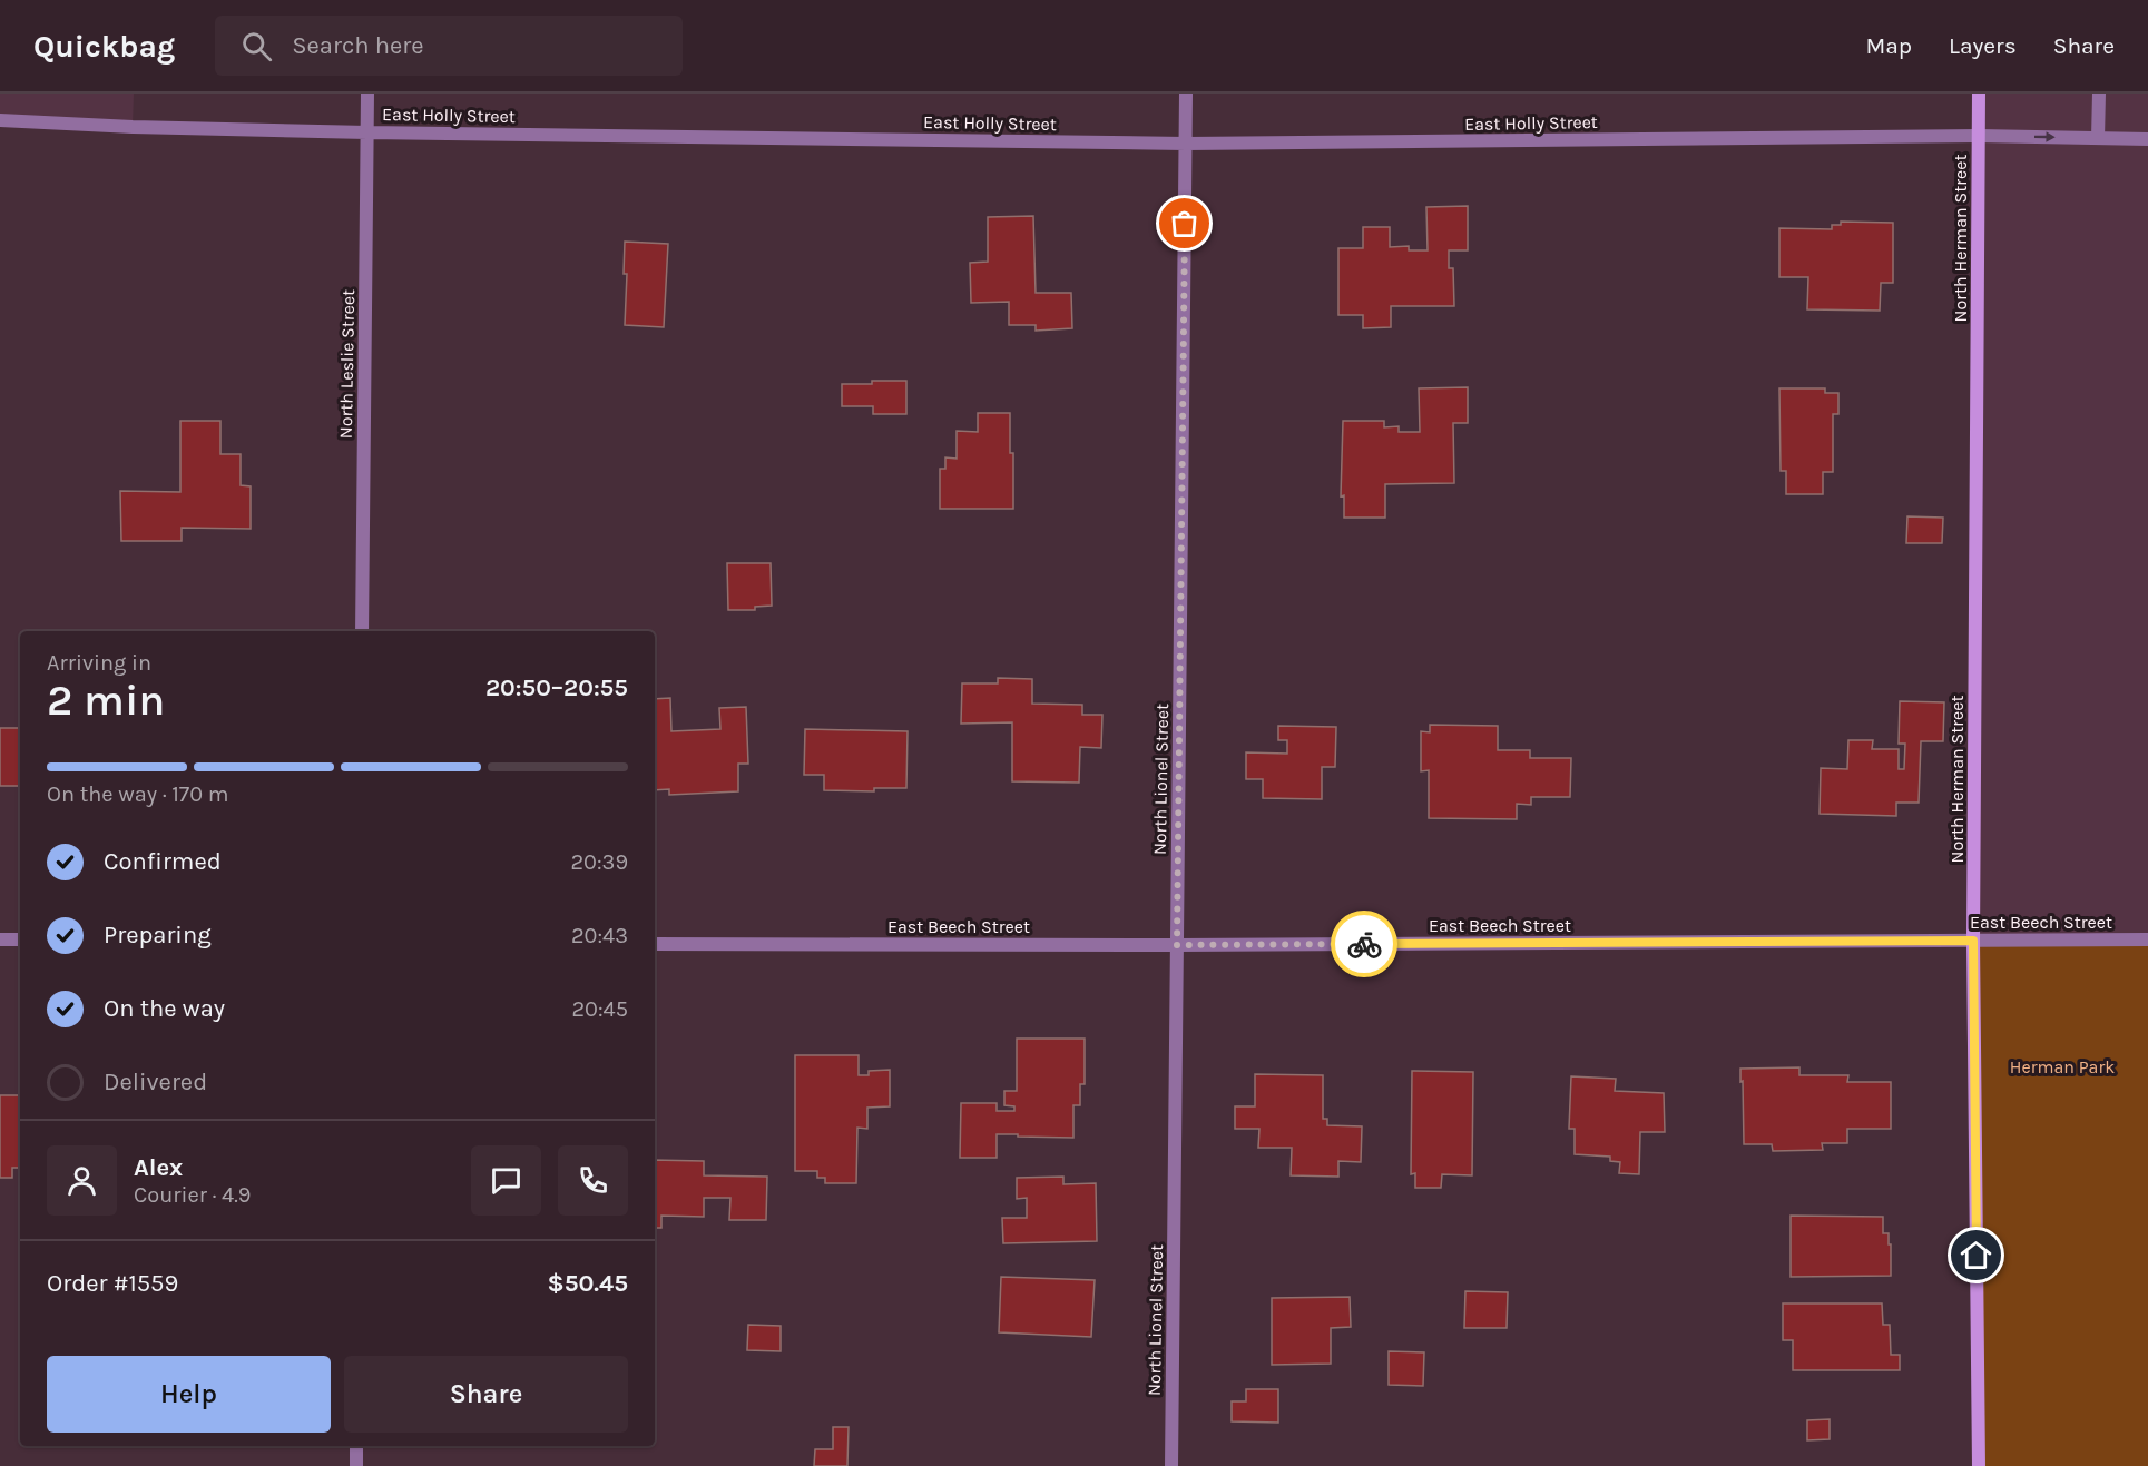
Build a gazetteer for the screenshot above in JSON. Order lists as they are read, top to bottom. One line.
{"streets":{"main road":["North Herman Street"],"street":["East Holly Street","North Leslie Street","North Lionel Street","East Beech Street"]},"crossings":[["East Holly Street","North Herman Street"],["East Holly Street","North Leslie Street"],["East Holly Street","North Lionel Street"],["North Herman Street","East Beech Street"],["North Lionel Street","East Beech Street"]],"parks":["Herman Park"],"page":{"header":"Quickbag","search":"Search here","nav":["Map","Layers","Share"],"heading":["2 min","Arriving in","20:50–20:55"],"panel":["Alex","Courier · 4.9","Order #1559","$50.45"],"bar":"On the way · 170 m","list":[["Confirmed","20:39"],["Preparing","20:43"],["On the way","20:45"],"Delivered"],"buttons":["Help","Share"]}}
